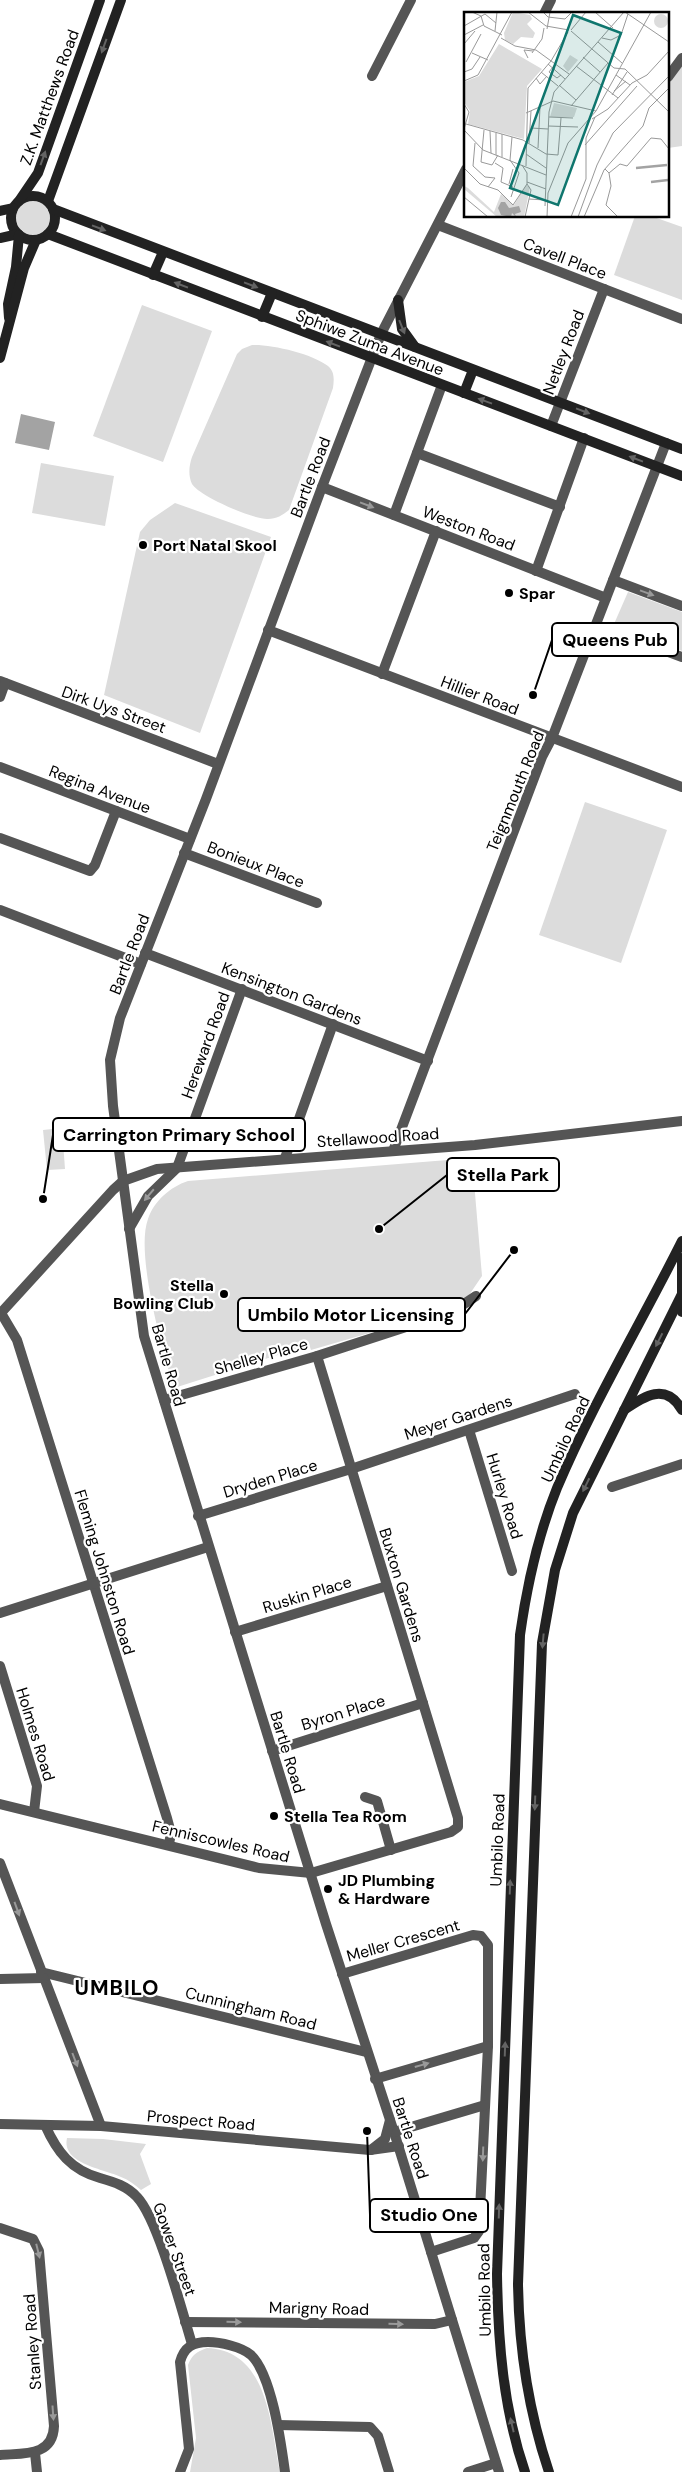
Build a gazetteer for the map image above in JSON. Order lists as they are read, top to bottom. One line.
{"streets":{"main road":["Z.K. Matthews Road","Sphiwe Zuma Avenue","Umbilo Road"],"street":["Cavell Place","Netley Road","Bartle Road","Weston Road","Hillier Road","Dirk Uys Street","Regina Avenue","Teignmouth Road","Bonieux Place","Kensington Gardens","Hereward Road","Stellawood Road","Shelley Place","Meyer Gardens","Dryden Place","Hurley Road","Fleming Johnston Road","Buxton Gardens","Ruskin Place","Byron Place","Holmes Road","Fenniscowles Road","Meller Crescent","Cunningham Road","Prospect Road","Gower Street","Marigny Road","Stanley Road"]},"crossings":[["Z.K. Matthews Road","Sphiwe Zuma Avenue"],["Cavell Place","Netley Road"],["Cavell Place","Bartle Road"],["Sphiwe Zuma Avenue","Netley Road"],["Sphiwe Zuma Avenue","Bartle Road"],["Sphiwe Zuma Avenue","Teignmouth Road"],["Bartle Road","Weston Road"],["Bartle Road","Hillier Road"],["Bartle Road","Dirk Uys Street"],["Bartle Road","Regina Avenue"],["Bartle Road","Bonieux Place"],["Bartle Road","Kensington Gardens"],["Bartle Road","Stellawood Road"],["Bartle Road","Shelley Place"],["Bartle Road","Dryden Place"],["Bartle Road","Ruskin Place"],["Bartle Road","Byron Place"],["Bartle Road","Fenniscowles Road"],["Bartle Road","Meller Crescent"],["Bartle Road","Cunningham Road"],["Bartle Road","Prospect Road"],["Bartle Road","Marigny Road"],["Weston Road","Teignmouth Road"],["Hillier Road","Teignmouth Road"],["Teignmouth Road","Kensington Gardens"],["Teignmouth Road","Stellawood Road"],["Kensington Gardens","Hereward Road"],["Hereward Road","Stellawood Road"],["Stellawood Road","Fleming Johnston Road"],["Shelley Place","Buxton Gardens"],["Meyer Gardens","Dryden Place"],["Meyer Gardens","Hurley Road"],["Meyer Gardens","Buxton Gardens"],["Dryden Place","Buxton Gardens"],["Fleming Johnston Road","Fenniscowles Road"],["Buxton Gardens","Ruskin Place"],["Buxton Gardens","Byron Place"],["Buxton Gardens","Fenniscowles Road"],["Holmes Road","Fenniscowles Road"],["Prospect Road","Gower Street"],["Gower Street","Marigny Road"]],"one_way":["Marigny Road","Stanley Road"],"districts":["UMBILO"],"places":["Port Natal Skool","Spar","Queens Pub","Carrington Primary School","Stella Park","Umbilo Motor Licensing","Stella Bowling Club","Stella Tea Room","JD Plumbing & Hardware","Studio One"]}
